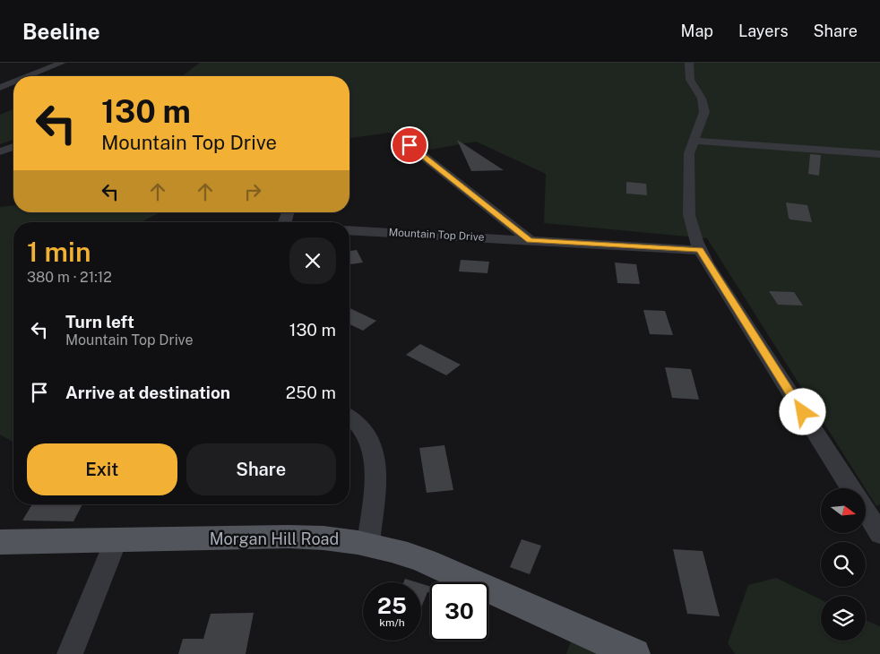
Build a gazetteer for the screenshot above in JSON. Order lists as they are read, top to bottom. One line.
{"streets":{"main road":["Morgan Hill Road"],"street":["Mountain Top Drive"]},"north":"right","page":{"header":"Beeline","nav":["Map","Layers","Share"],"turn":["130 m","Mountain Top Drive"],"heading":["1 min","380 m · 21:12"],"list":[{"name":"Turn left","note":"Mountain Top Drive","value":"130 m"},{"name":"Arrive at destination","value":"250 m"}],"buttons":["Exit","Share"],"speed":"25 km/h","limit":"30"}}
